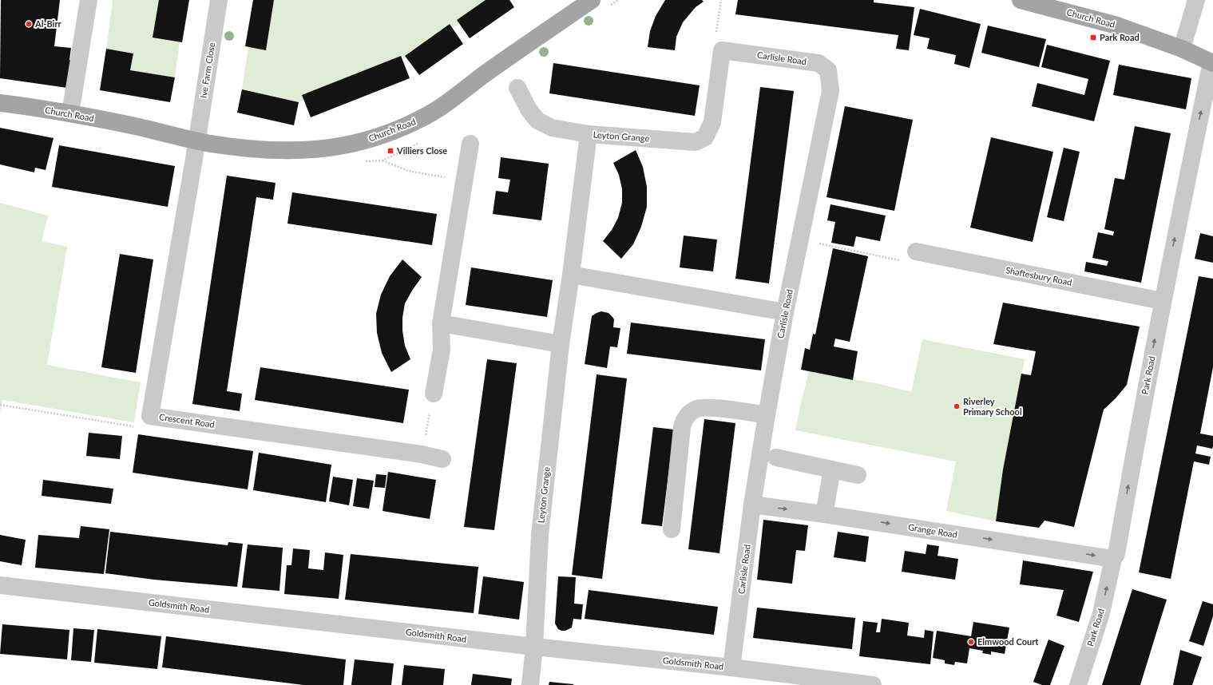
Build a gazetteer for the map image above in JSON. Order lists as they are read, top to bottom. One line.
{"streets":{"main road":["Church Road"],"street":["Carlisle Road","Ive Farm Close","Leyton Grange","Shaftesbury Road","Park Road","Crescent Road","Grange Road","Goldsmith Road"]},"crossings":[["Church Road","Ive Farm Close"],["Church Road","Park Road"],["Church Road","Crescent Road"],["Carlisle Road","Leyton Grange"],["Carlisle Road","Grange Road"],["Carlisle Road","Goldsmith Road"],["Ive Farm Close","Crescent Road"],["Leyton Grange","Goldsmith Road"],["Shaftesbury Road","Park Road"],["Park Road","Grange Road"]],"one_way":["Park Road","Grange Road"],"places":{"other":["Al-Birr","Riverley Primary School","Elmwood Court"],"transit":["Park Road","Villiers Close"]}}
